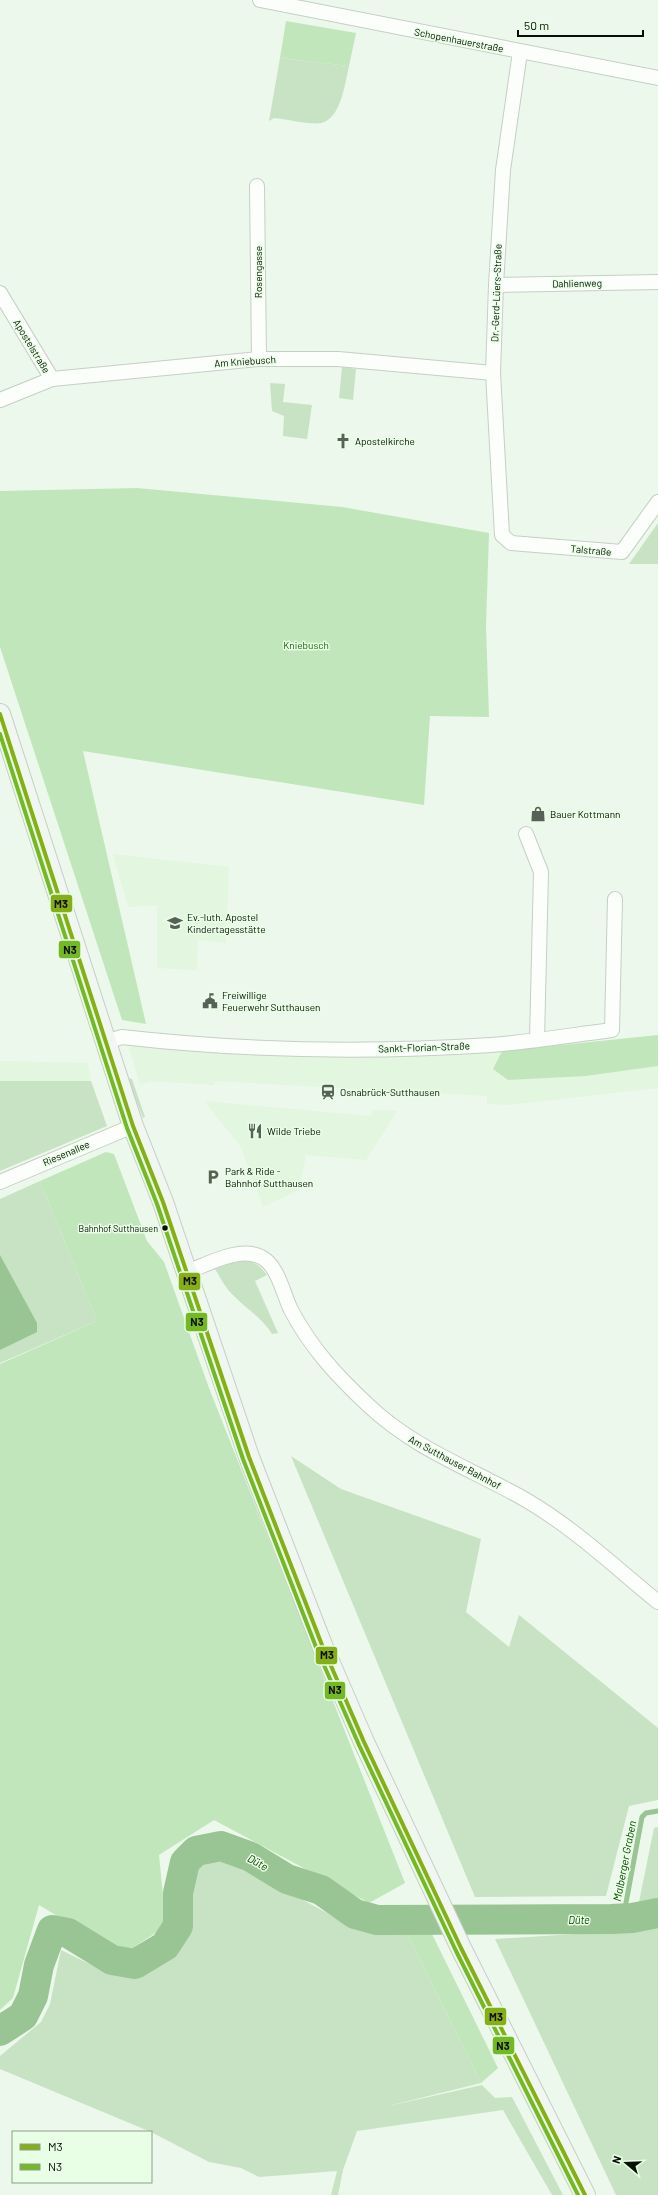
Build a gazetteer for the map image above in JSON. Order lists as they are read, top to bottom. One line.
{"streets":{"street":["Schopenhauerstraße","Rosengasse","Dahlienweg","Dr.-Gerd-Lüers-Straße","Apostelstraße","Am Kniebusch","Talstraße","Sankt-Florian-Straße","Riesenallee","Am Sutthauser Bahnhof"]},"crossings":[["Schopenhauerstraße","Dr.-Gerd-Lüers-Straße"],["Rosengasse","Am Kniebusch"],["Dahlienweg","Dr.-Gerd-Lüers-Straße"],["Dr.-Gerd-Lüers-Straße","Am Kniebusch"],["Dr.-Gerd-Lüers-Straße","Talstraße"],["Apostelstraße","Am Kniebusch"]],"water":["Malberger Graben","Düte"],"parks":["Kniebusch"],"places":{"church":["Apostelkirche"],"shop":["Bauer Kottmann"],"school or university":["Ev.-luth. Apostel Kindertagesstätte"],"public building":["Freiwillige Feuerwehr Sutthausen"],"station":["Osnabrück-Sutthausen"],"restaurant":["Wilde Triebe"],"parking":["Park & Ride - Bahnhof Sutthausen"],"other":["Bahnhof Sutthausen"]},"lines":["transit line M3","transit line N3"],"legend":["M3","N3"],"scale_bar":"50 m","north":"left"}
